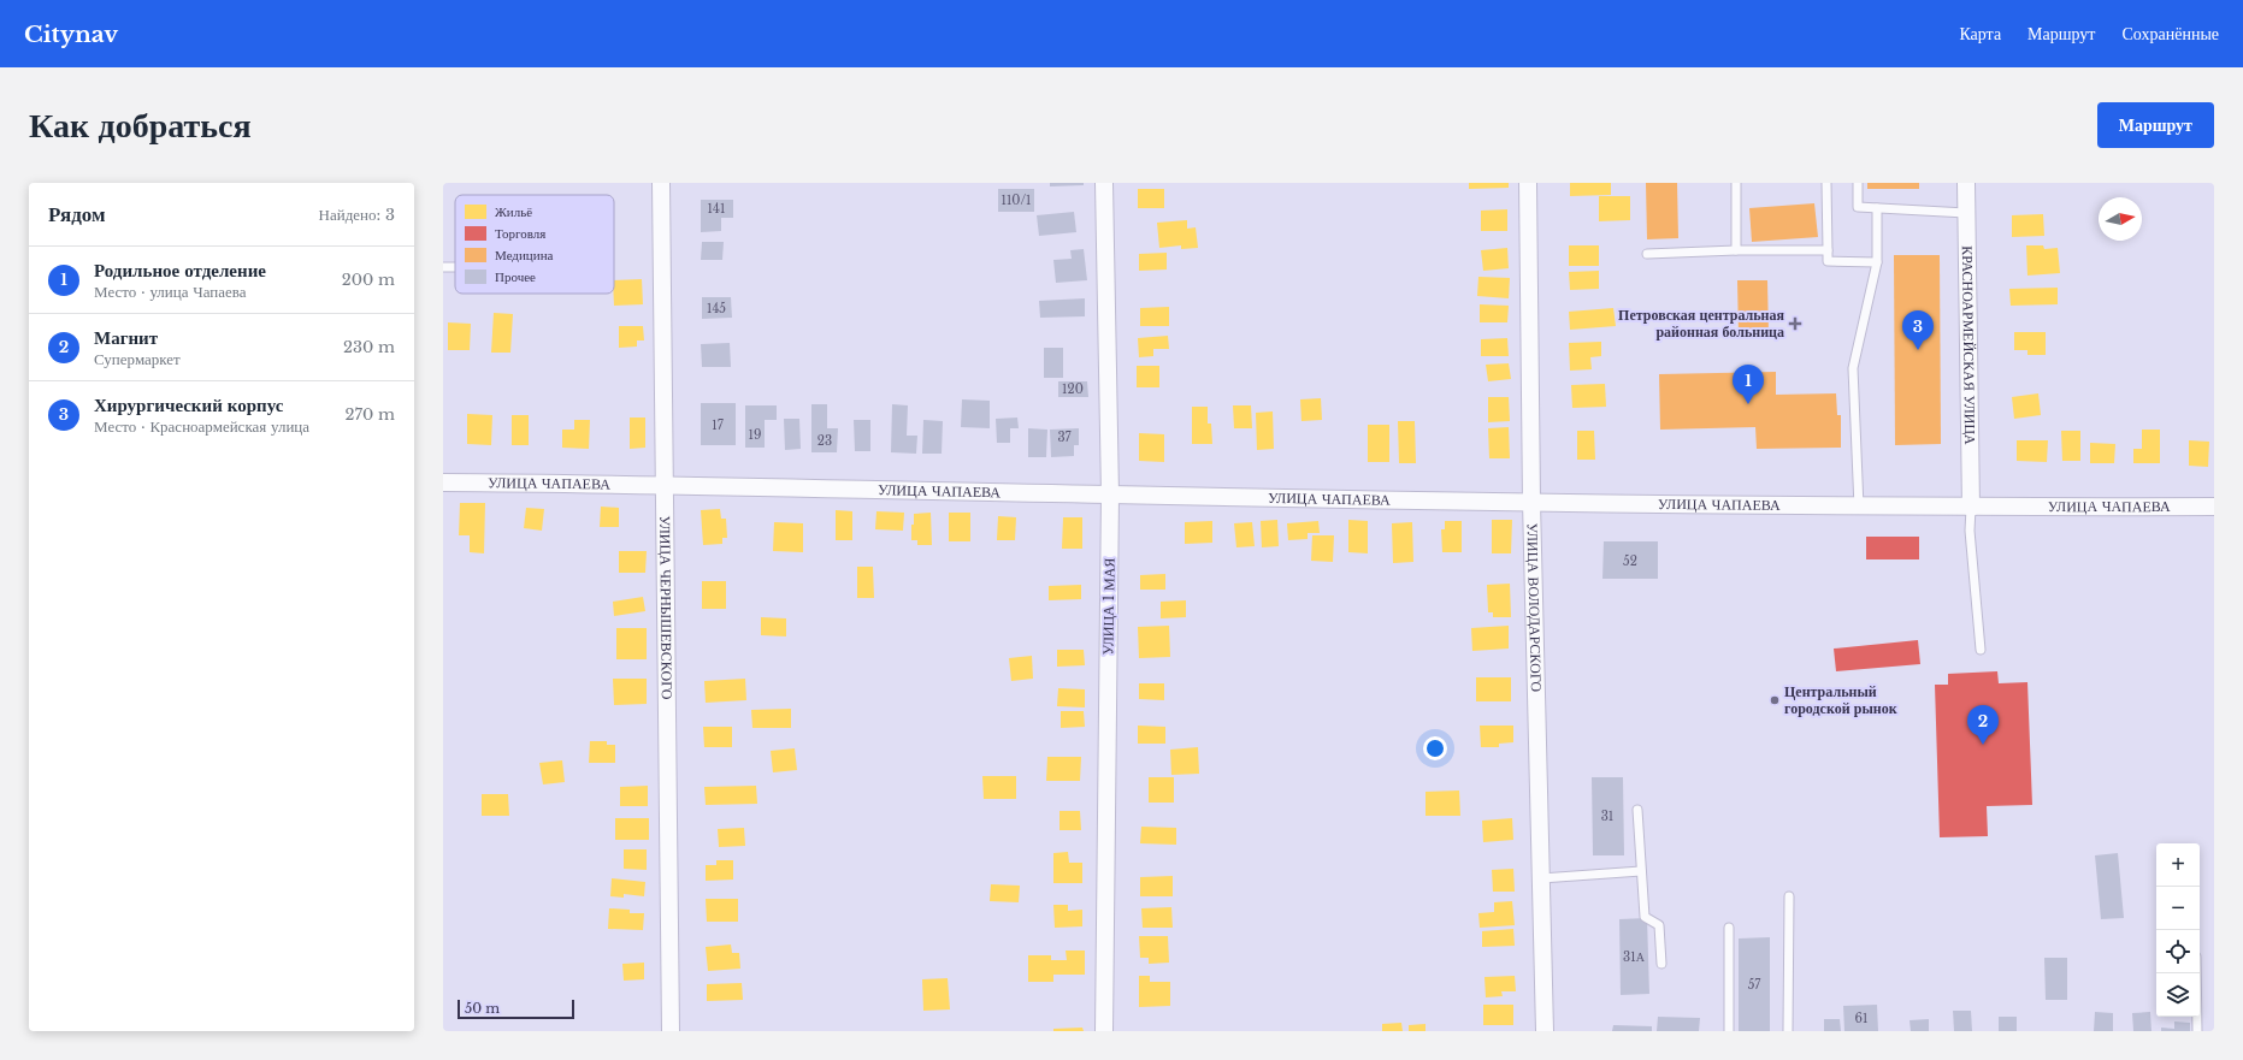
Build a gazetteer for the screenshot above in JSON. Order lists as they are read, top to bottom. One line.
{"streets":{"street":["КРАСНОАРМЕЙСКАЯ УЛИЦА","УЛИЦА ЧАПАЕВА","УЛИЦА 1 МАЯ","УЛИЦА ЧЕРНЫШЕВСКОГО","УЛИЦА ВОЛОДАРСКОГО"]},"crossings":[["КРАСНОАРМЕЙСКАЯ УЛИЦА","УЛИЦА ЧАПАЕВА"],["УЛИЦА ЧАПАЕВА","УЛИЦА 1 МАЯ"],["УЛИЦА ЧАПАЕВА","УЛИЦА ЧЕРНЫШЕВСКОГО"],["УЛИЦА ЧАПАЕВА","УЛИЦА ВОЛОДАРСКОГО"]],"places":{"health":["Петровская центральная районная больница"],"other":["Центральный городской рынок"]},"house_numbers":["110/1","141","145","120","17","19","37","23","52","31","31А","57","61"],"legend":["Жильё","Торговля","Медицина","Прочее"],"scale_bar":"50 m","north":"right","page":{"header":"Citynav","nav":["Карта","Маршрут","Сохранённые"],"buttons":"Маршрут","title":"Как добраться","heading":["Рядом","Найдено: 3"],"list":[{"mark":"1","name":"Родильное отделение","note":"Место · улица Чапаева","value":"200 m"},{"mark":"2","name":"Магнит","note":"Супермаркет","value":"230 m"},{"mark":"3","name":"Хирургический корпус","note":"Место · Красноармейская улица","value":"270 m"}],"pins":["3","1","2"],"map_buttons":["+","−"],"scale":"50 m"}}
